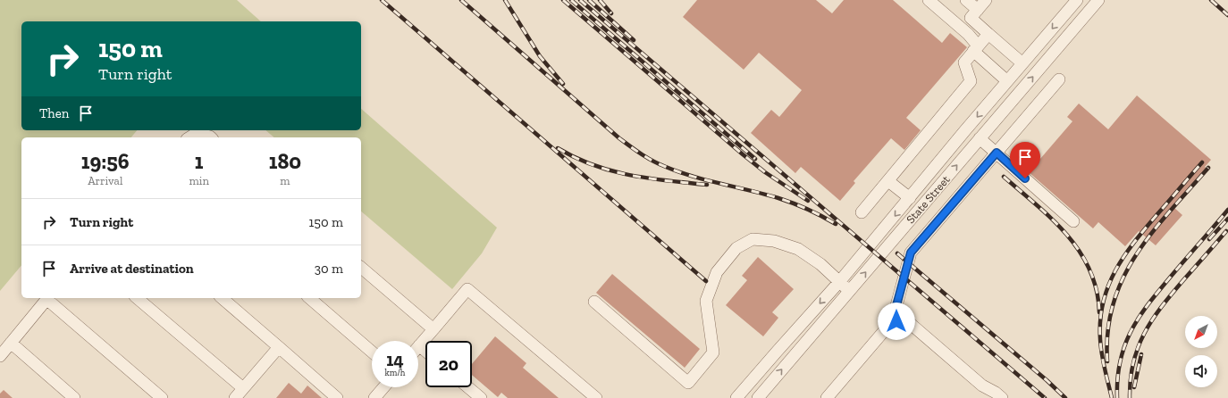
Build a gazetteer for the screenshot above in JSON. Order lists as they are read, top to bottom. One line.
{"streets":{"street":["State Street"]},"north":"bottom left","page":{"turn":["150 m","Turn right"],"then":"Then","eta":["19:56","Arrival","1","min","180","m"],"list":[{"name":"Turn right","value":"150 m"},{"name":"Arrive at destination","value":"30 m"}],"speed":"14 km/h","limit":"20"}}
